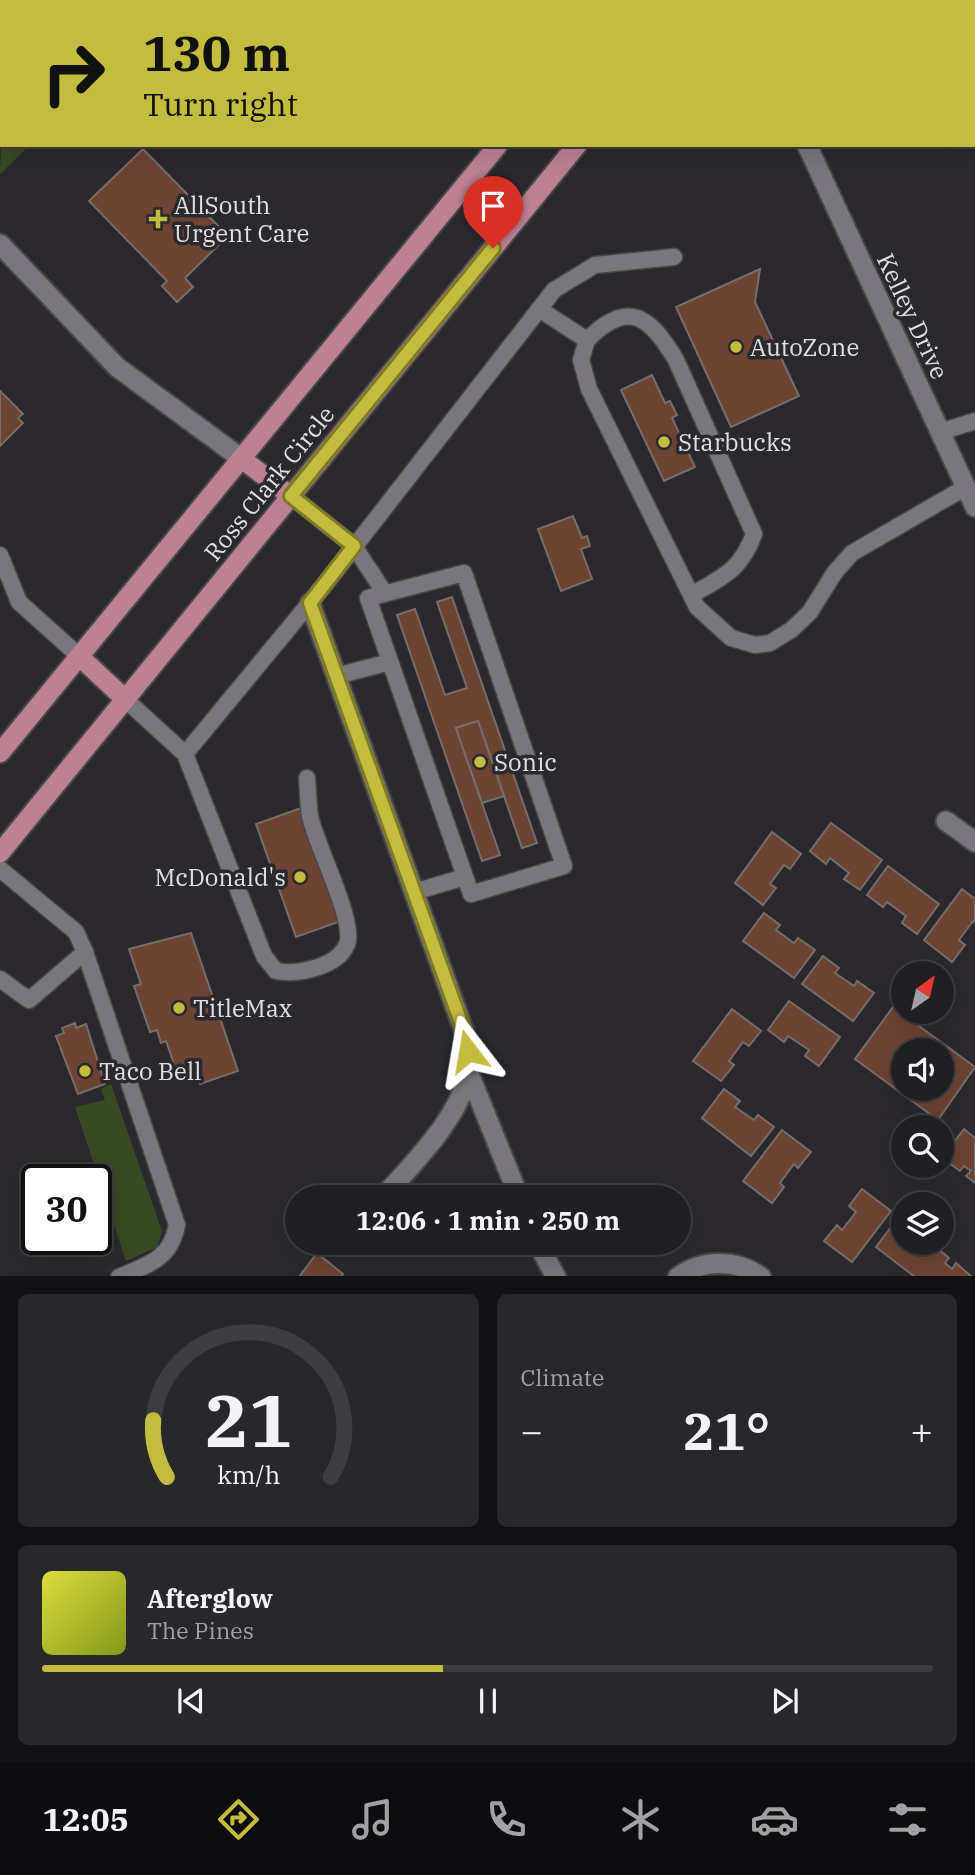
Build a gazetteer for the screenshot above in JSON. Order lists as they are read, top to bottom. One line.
{"streets":{"highway":["Ross Clark Circle"],"street":["Kelley Drive"]},"places":{"health":["AllSouth Urgent Care"],"other":["AutoZone","Starbucks","Sonic","McDonald's","TitleMax","Taco Bell"]},"north":"top right","page":{"turn":["130 m","Turn right"],"limit":"30","trip":"12:06 · 1 min · 250 m","tile":"Climate","heat":["−","21°","+"],"song":["Afterglow","The Pines"],"tabs":"12:05","gauge":["21","km/h"]}}
